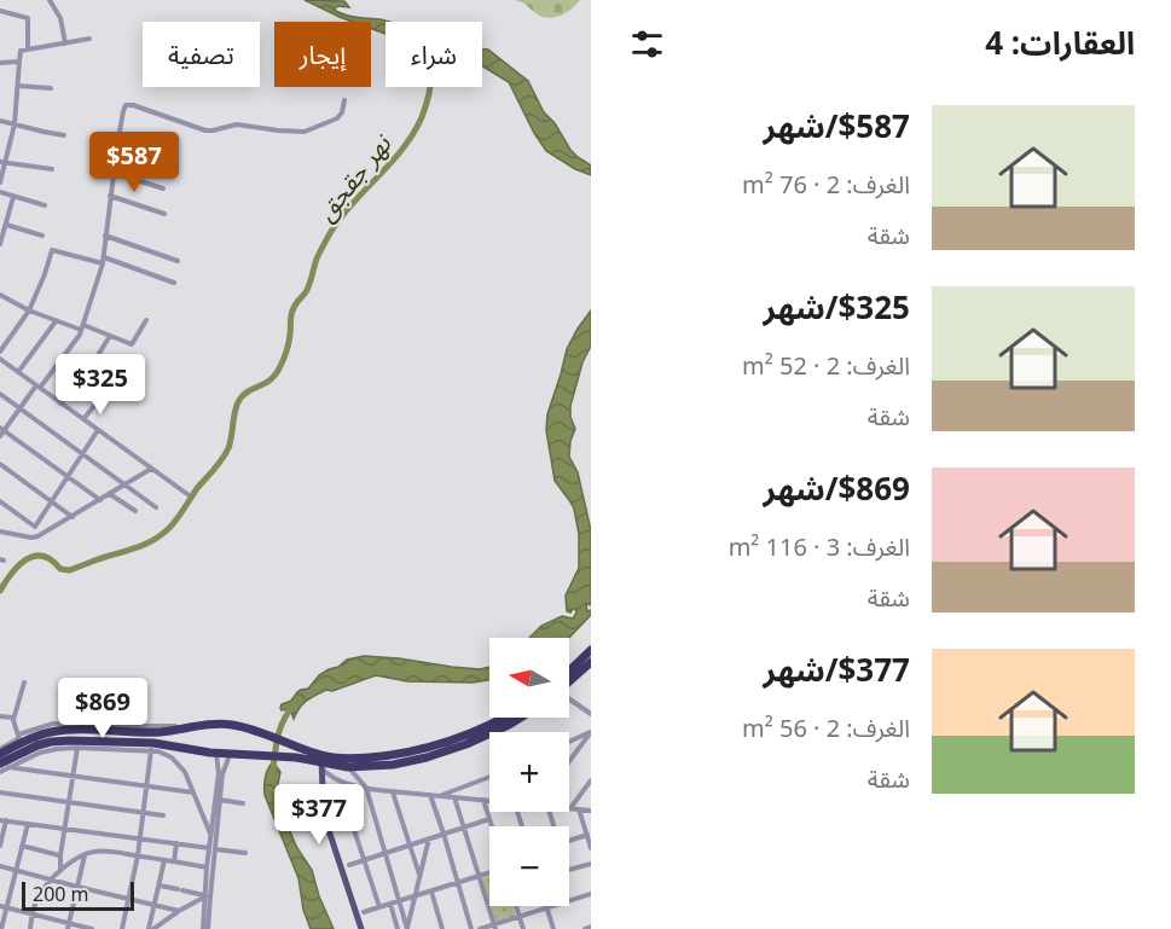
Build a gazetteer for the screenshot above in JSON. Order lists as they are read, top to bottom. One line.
{"water":["نهر جقجق"],"scale_bar":"200 m","north":"left","page":{"heading":"العقارات: 4","chip":["شراء","إيجار","تصفية"],"list":[{"name":"$587/شهر","note":"الغرف: 2 · 76 m² · شقة"},{"name":"$325/شهر","note":"الغرف: 2 · 52 m² · شقة"},{"name":"$869/شهر","note":"الغرف: 3 · 116 m² · شقة"},{"name":"$377/شهر","note":"الغرف: 2 · 56 m² · شقة"}],"price":["$587","$325","$869","$377"],"map_buttons":["+","−"],"scale":"200 m"}}
